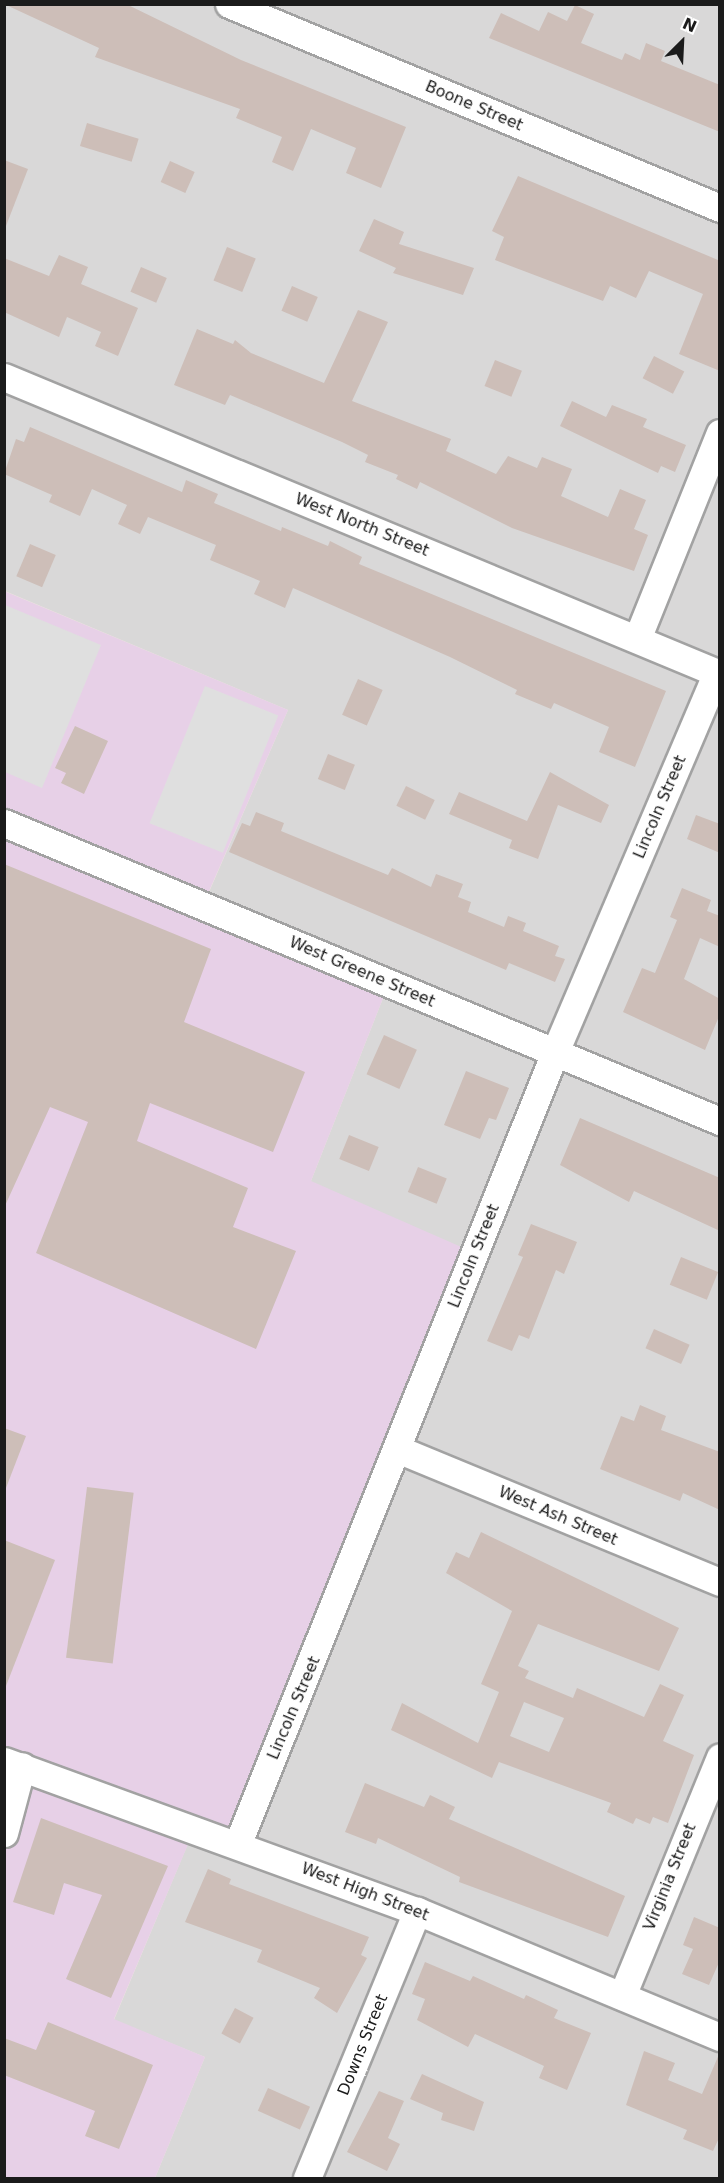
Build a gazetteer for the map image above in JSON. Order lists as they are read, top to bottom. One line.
{"streets":{"street":["Boone Street","West North Street","Lincoln Street","West Greene Street","West Ash Street","Virginia Street","West High Street","Downs Street"]},"crossings":[["West North Street","Lincoln Street"],["Lincoln Street","West Greene Street"],["Lincoln Street","West Ash Street"],["Lincoln Street","West High Street"],["Virginia Street","West High Street"],["West High Street","Downs Street"]],"north":"top right"}
